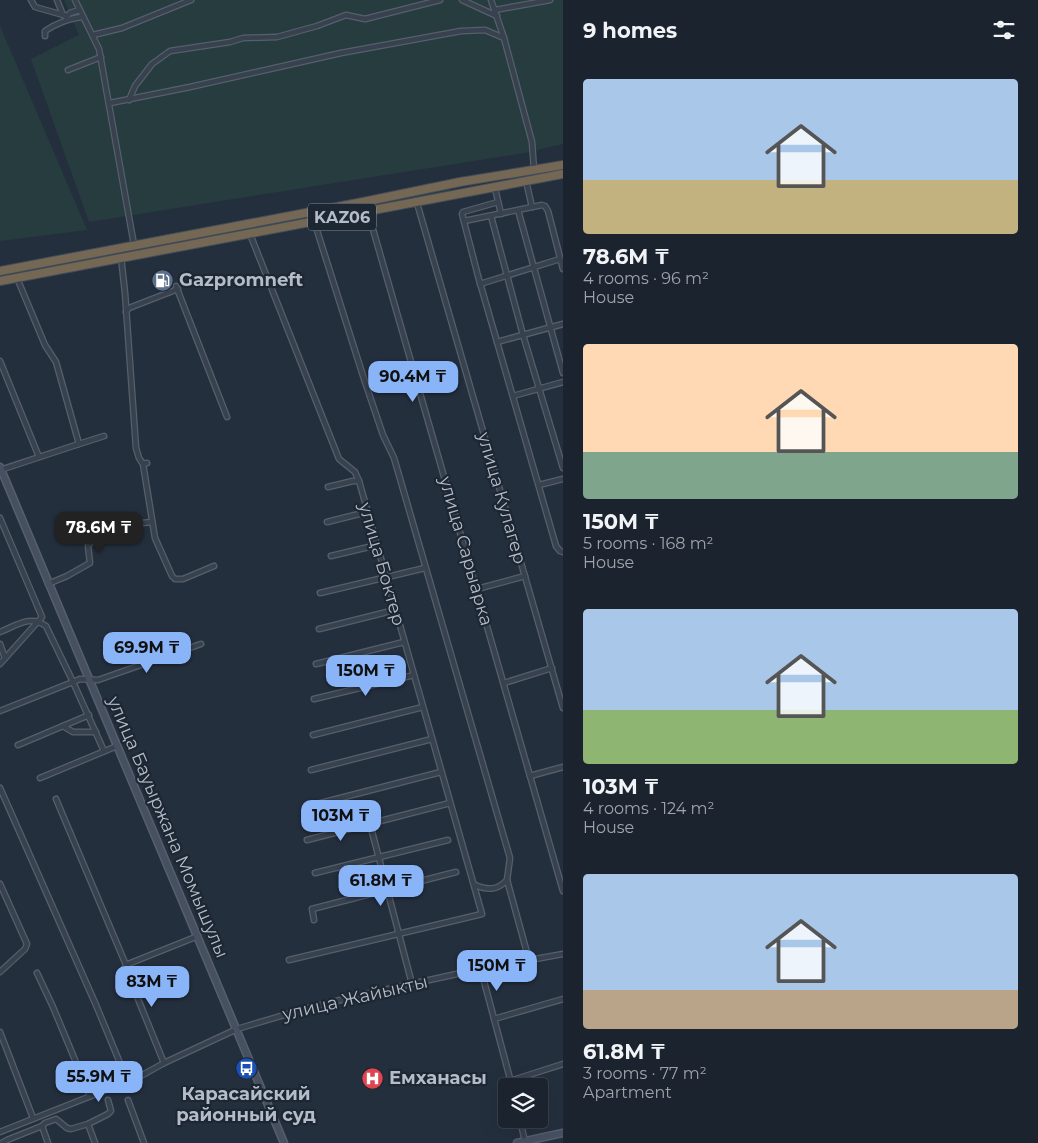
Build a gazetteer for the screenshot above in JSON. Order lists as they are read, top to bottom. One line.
{"streets":{"highway":["KАZ06"],"street":["улица Кулагер","улица Сарыарка","улица Боктер","улица Бауыржана Момышулы","улица Жайыкты"]},"crossings":[["KАZ06","улица Кулагер"],["KАZ06","улица Сарыарка"],["KАZ06","улица Боктер"],["улица Бауыржана Момышулы","улица Жайыкты"]],"places":{"fuel station":["Gazpromneft"],"bus stop":["Карасайский районный суд"],"hospital":["Емханасы"]},"page":{"heading":"9 homes","list":[{"name":"78.6M ₸","note":"4 rooms · 96 m² · House"},{"name":"150M ₸","note":"5 rooms · 168 m² · House"},{"name":"103M ₸","note":"4 rooms · 124 m² · House"},{"name":"61.8M ₸","note":"3 rooms · 77 m² · Apartment"}],"price":["90.4M ₸","78.6M ₸","69.9M ₸","150M ₸","103M ₸","61.8M ₸","150M ₸","83M ₸","55.9M ₸"]}}
